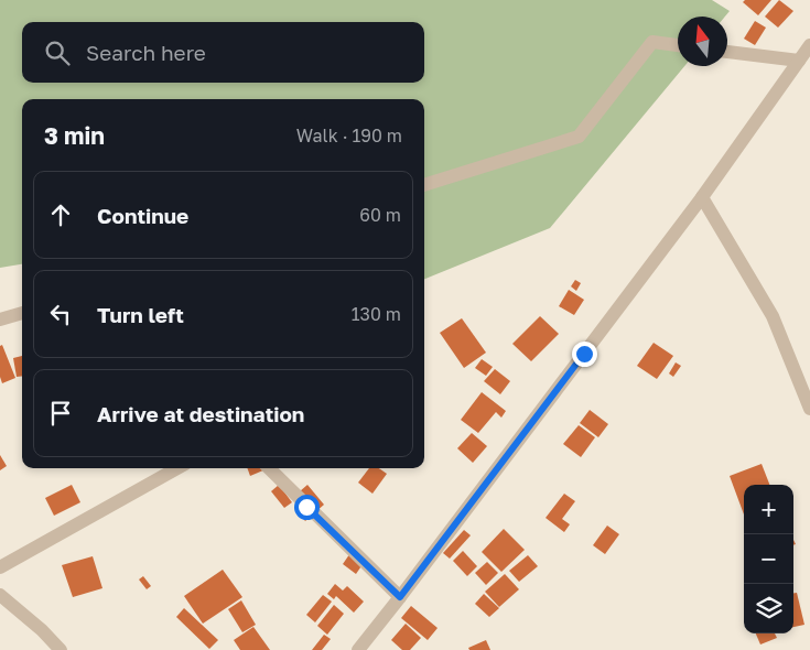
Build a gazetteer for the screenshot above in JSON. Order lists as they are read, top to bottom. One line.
{"north":"top","page":{"search":"Search here","heading":["3 min","Walk · 190 m"],"list":[["Continue","60 m"],["Turn left","130 m"],"Arrive at destination"],"map_buttons":["+","−"]}}
